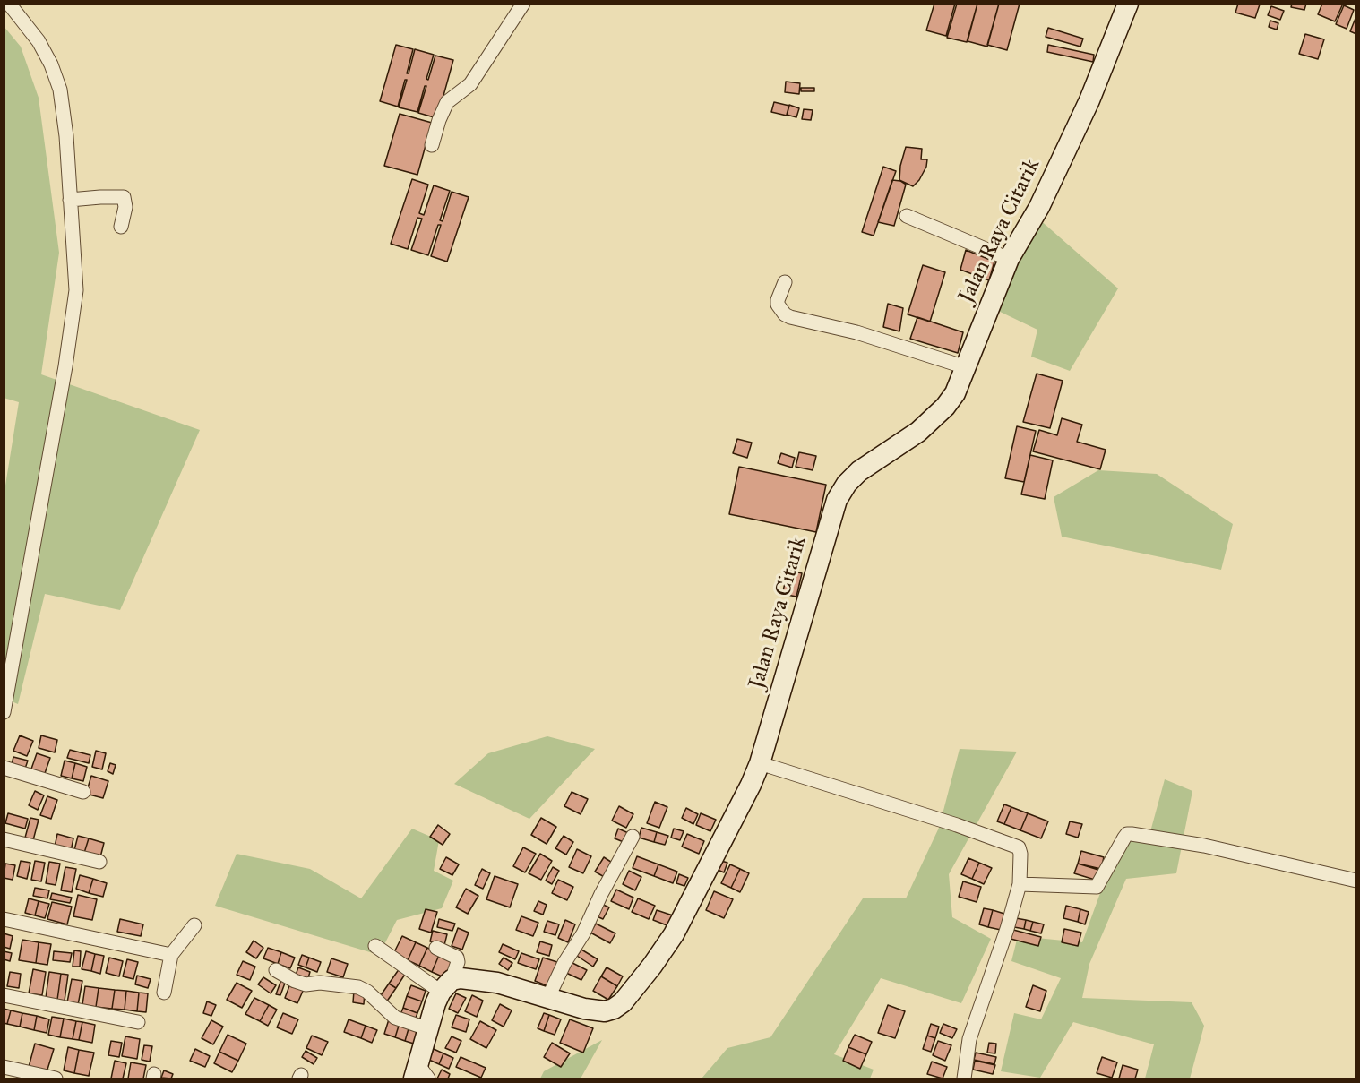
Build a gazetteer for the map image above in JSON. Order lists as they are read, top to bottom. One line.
{"streets":{"street":["Jalan Raya Citarik"]}}
